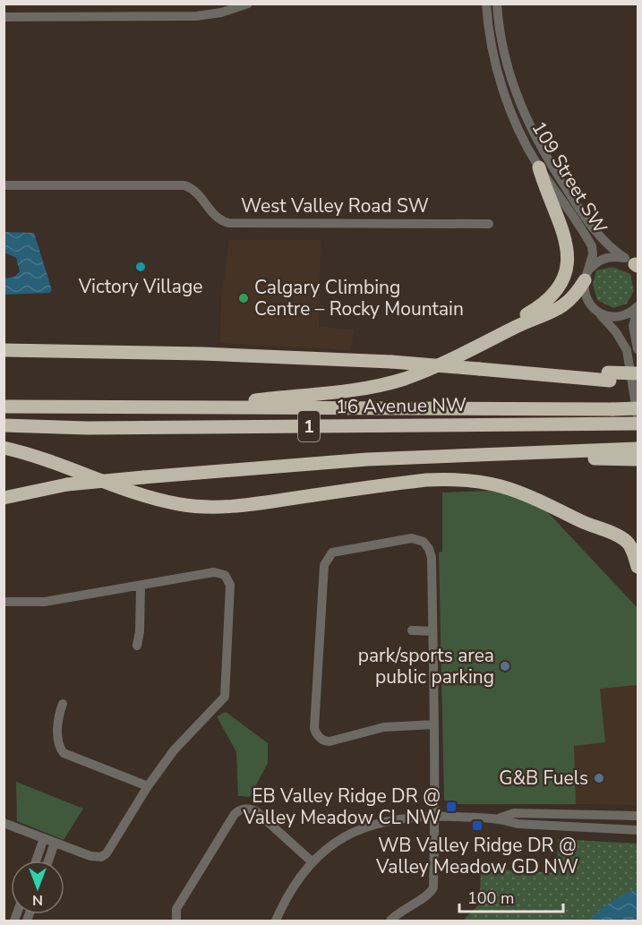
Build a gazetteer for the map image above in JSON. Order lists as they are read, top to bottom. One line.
{"streets":{"highway":["16 Avenue NW","1"],"street":["109 Street SW","West Valley Road SW"]},"places":{"other":["Victory Village","Calgary Climbing Centre – Rocky Mountain","park/sports area public parking","G&B Fuels"],"transit":["EB Valley Ridge DR @ Valley Meadow CL NW","WB Valley Ridge DR @ Valley Meadow GD NW"]},"scale_bar":"100 m","north":"bottom"}
